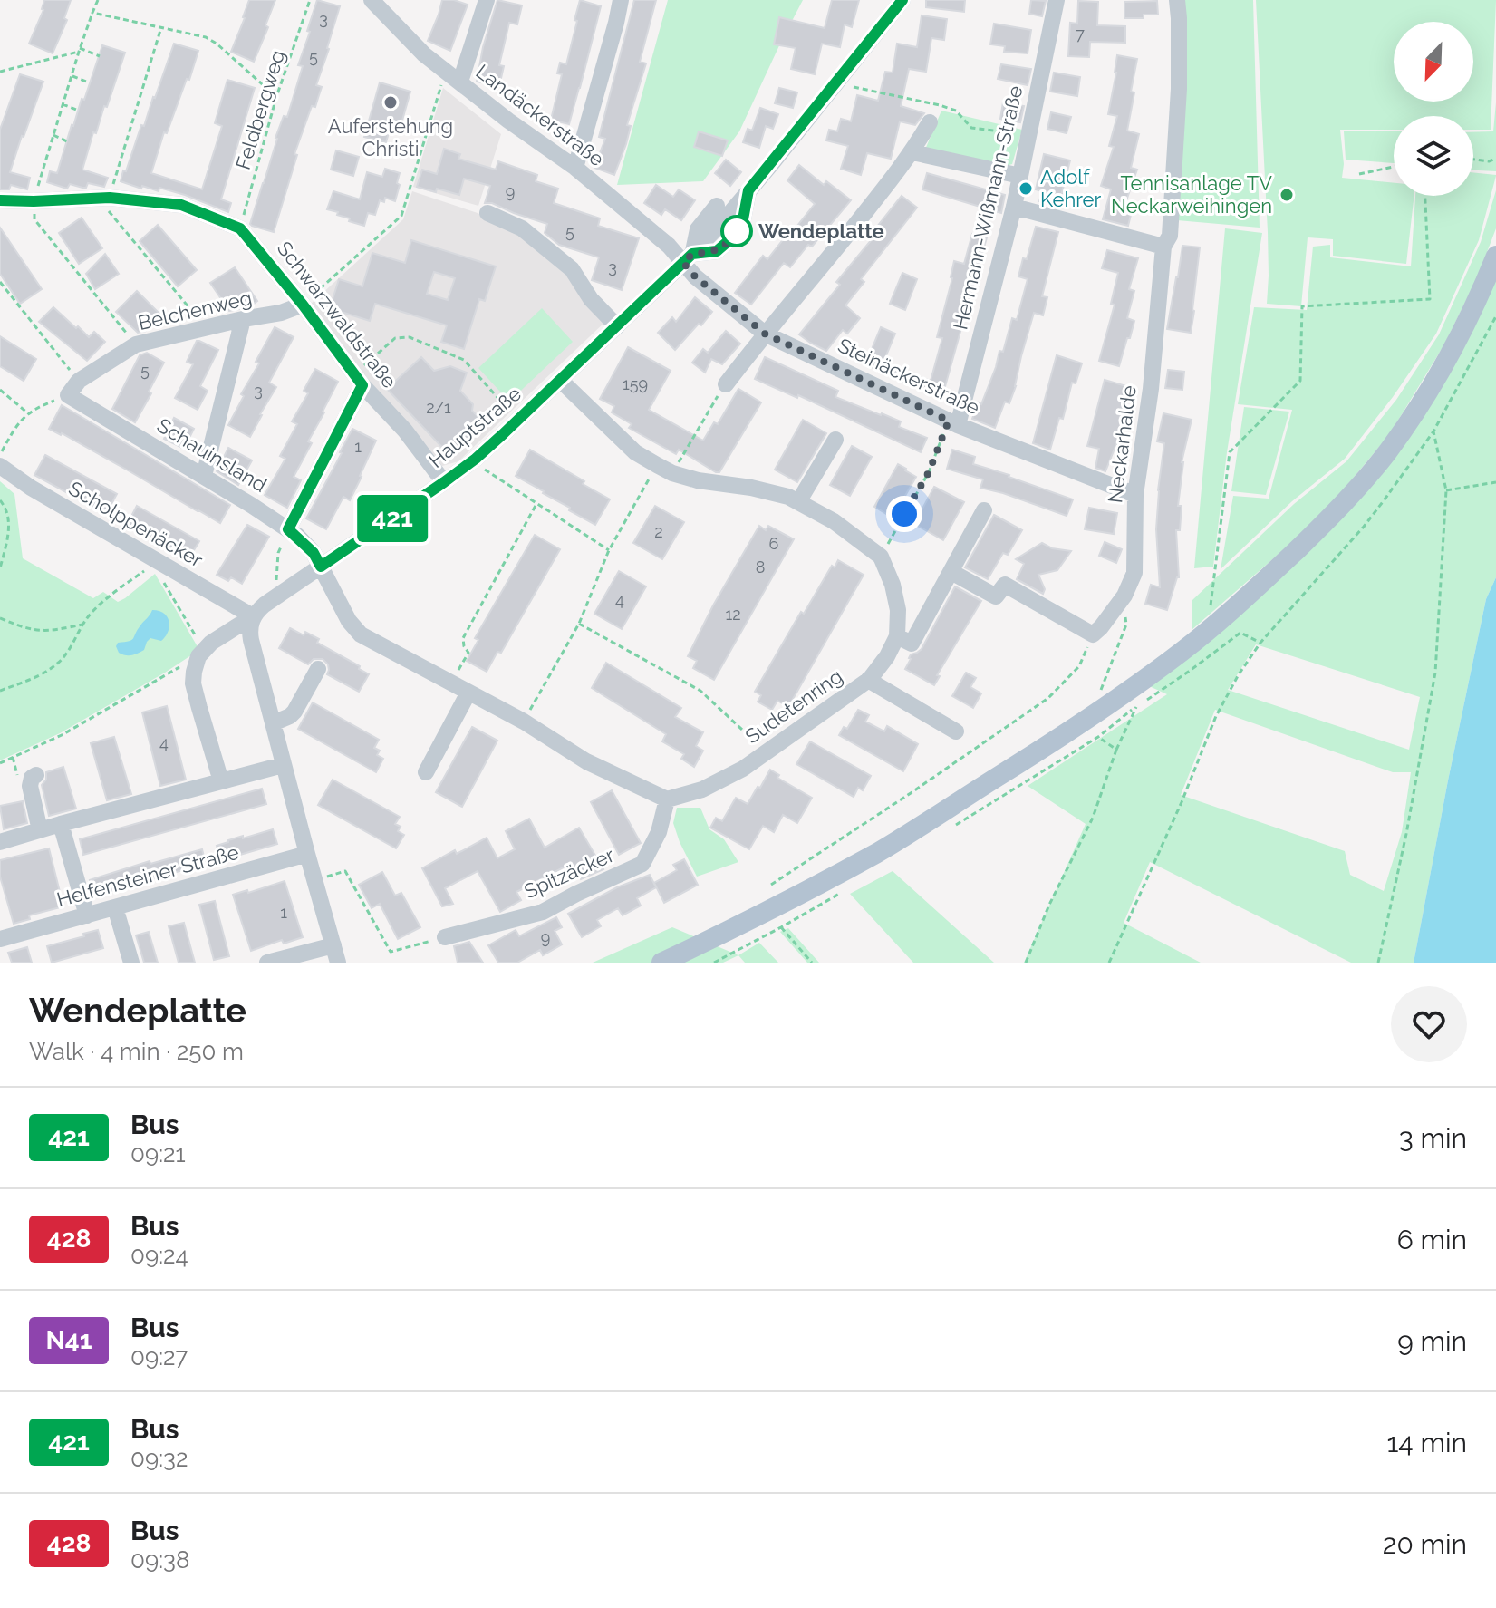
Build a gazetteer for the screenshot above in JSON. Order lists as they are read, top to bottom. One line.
{"streets":{"street":["Landäckerstraße","Hermann-Wißmann-Straße","Belchenweg","Schwarzwaldstraße","Steinäckerstraße","Hauptstraße","Neckarhalde","Schauinsland","Scholppenäcker","Sudetenring","Spitzäcker","Helfensteiner Straße"],"path":["Feldbergweg"]},"crossings":[["Feldbergweg","Schwarzwaldstraße"],["Landäckerstraße","Steinäckerstraße"],["Landäckerstraße","Hauptstraße"],["Hermann-Wißmann-Straße","Steinäckerstraße"],["Belchenweg","Schwarzwaldstraße"],["Belchenweg","Schauinsland"],["Schwarzwaldstraße","Hauptstraße"],["Steinäckerstraße","Hauptstraße"],["Steinäckerstraße","Neckarhalde"],["Hauptstraße","Schauinsland"],["Hauptstraße","Scholppenäcker"],["Sudetenring","Spitzäcker"]],"places":["Auferstehung Christi","Adolf Kehrer","Tennisanlage TV Neckarweihingen","Wendeplatte"],"lines":["bus line 421"],"house_numbers":["3","7","5","9","5","3","5","159","3","2/1","1","2","6","8","4","12","4","1","9"],"north":"bottom left","page":{"on_map":"421","heading":["Wendeplatte","Walk · 4 min · 250 m"],"list":[{"mark":"421","name":"Bus","note":"09:21","value":"3 min"},{"mark":"428","name":"Bus","note":"09:24","value":"6 min"},{"mark":"N41","name":"Bus","note":"09:27","value":"9 min"},{"mark":"421","name":"Bus","note":"09:32","value":"14 min"},{"mark":"428","name":"Bus","note":"09:38","value":"20 min"}]}}
